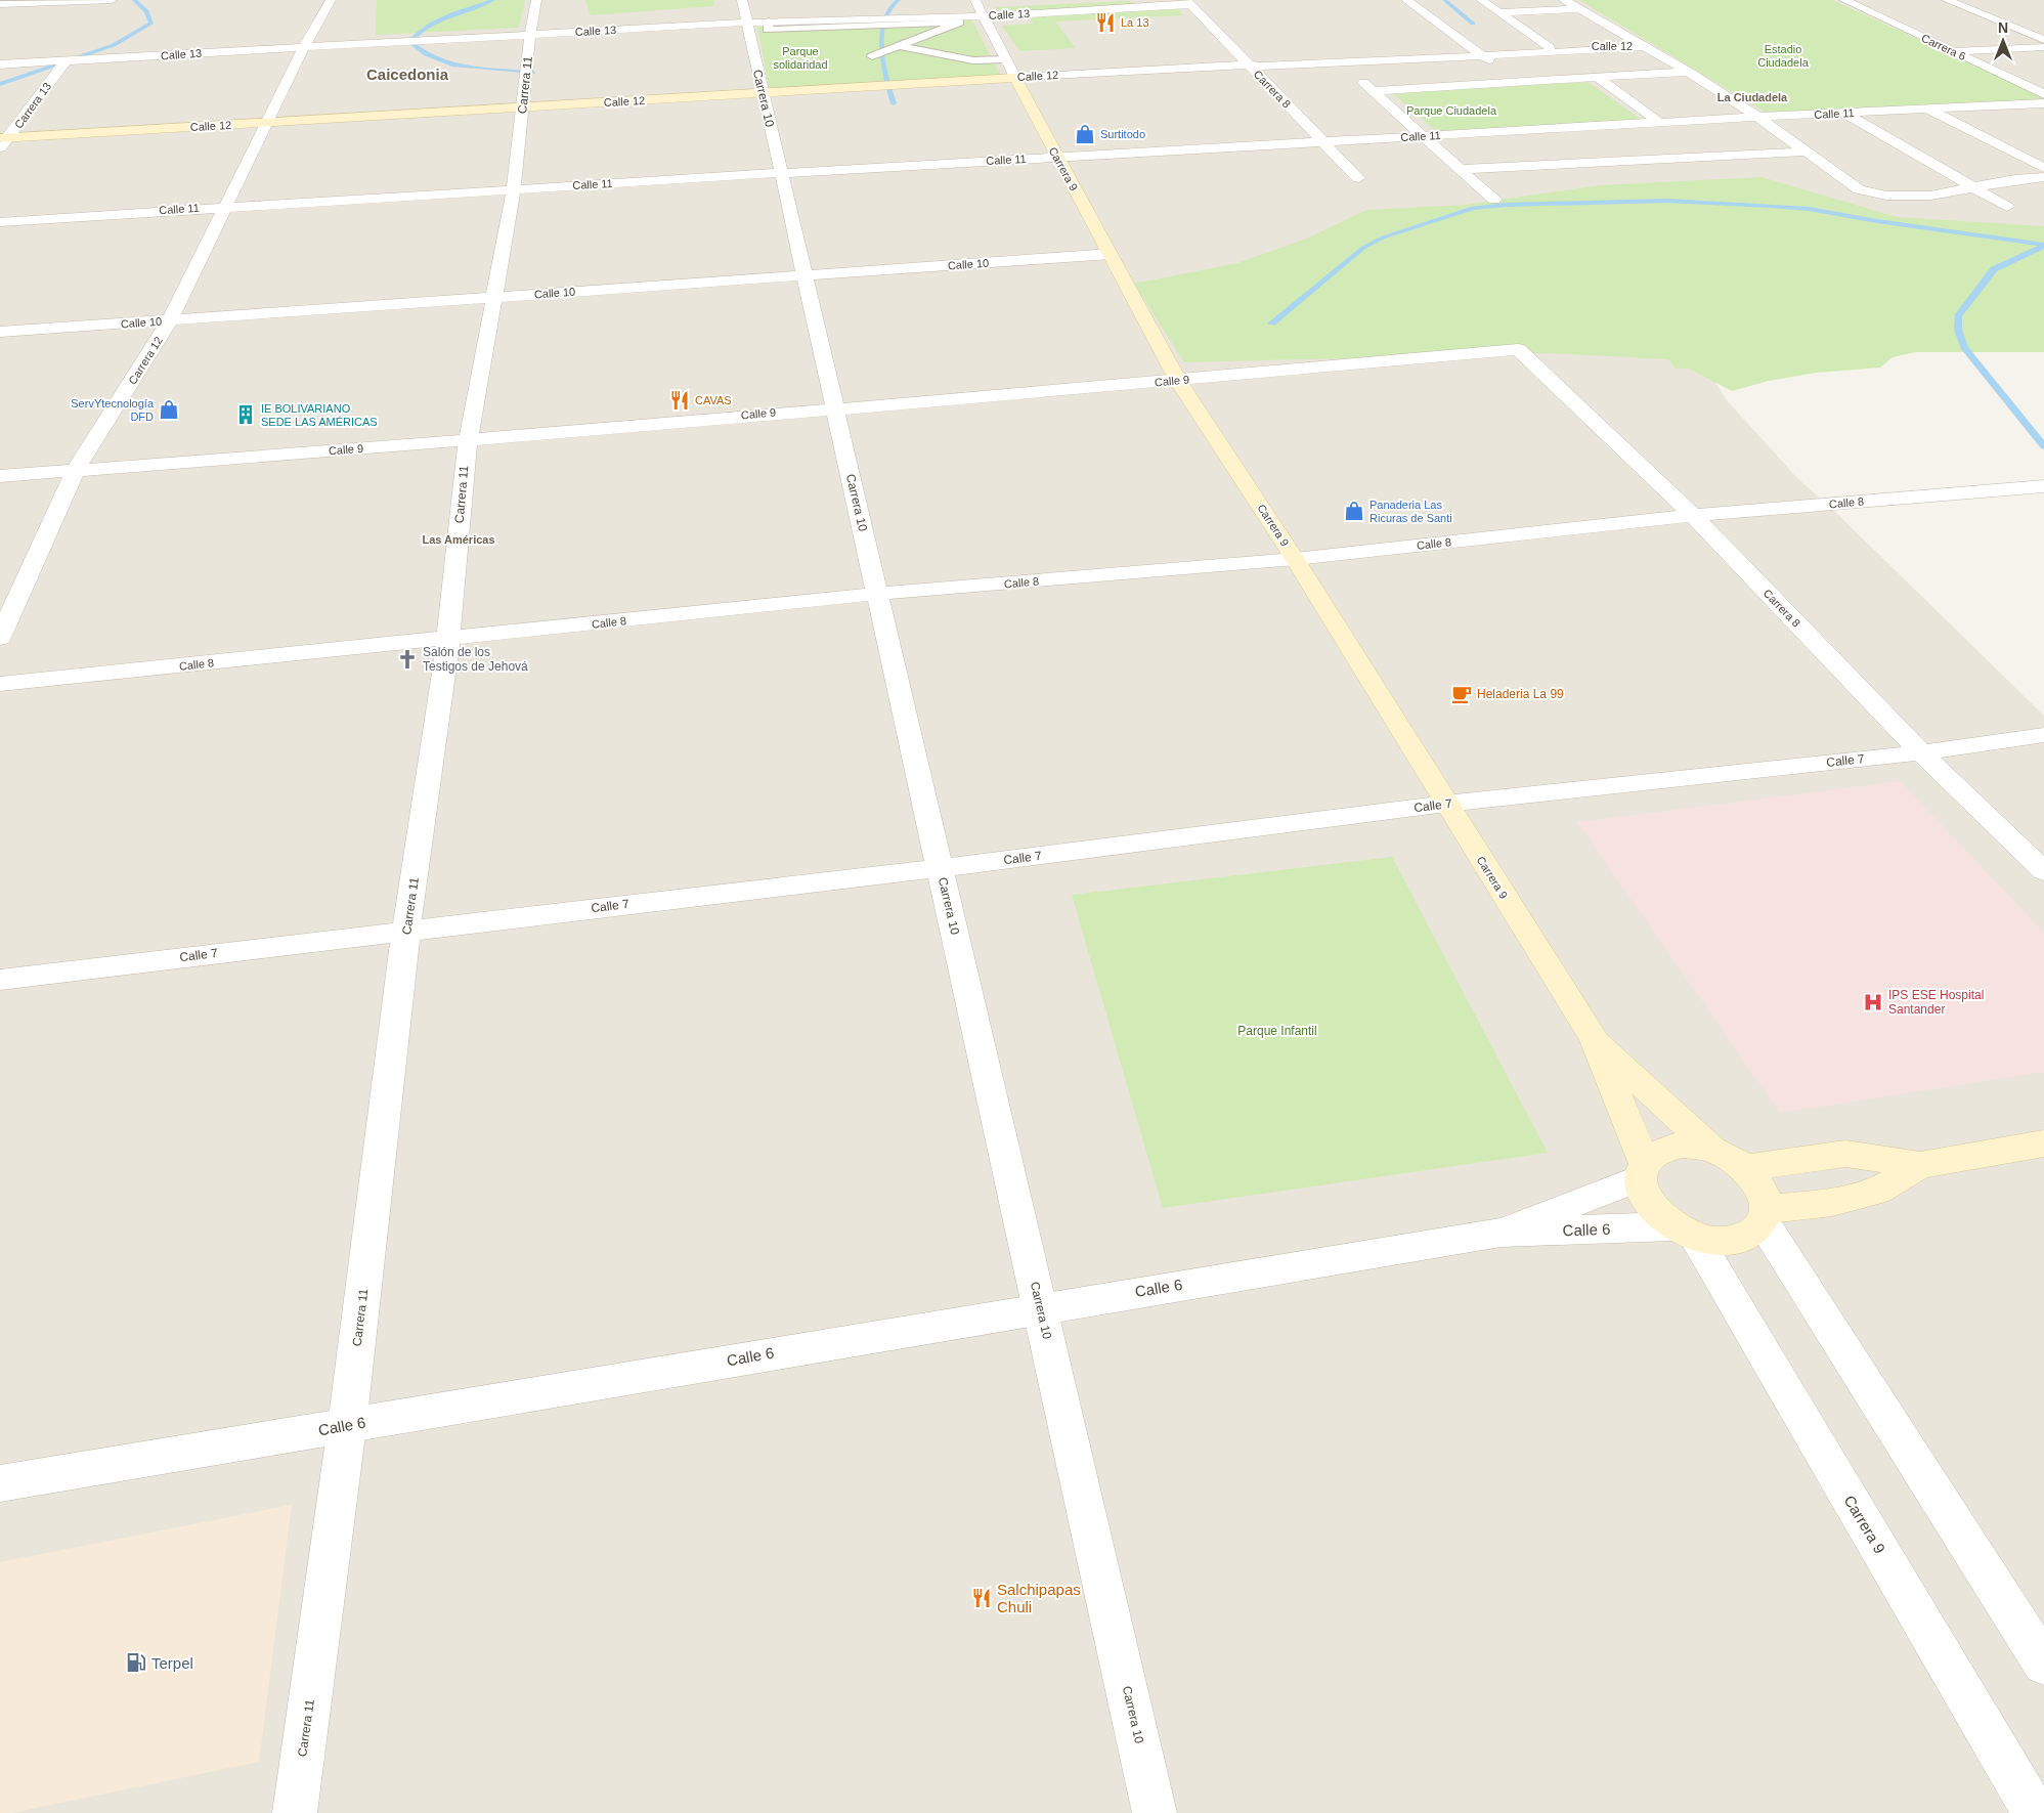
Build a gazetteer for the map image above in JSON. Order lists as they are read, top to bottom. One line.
{"streets":{"main road":["Calle 12","Carrera 9"],"street":["Calle 13","Carrera 6","Carrera 11","Carrera 8","Carrera 10","Carrera 13","Calle 11","Calle 10","Carrera 12","Calle 9","Calle 8","Calle 7","Calle 6"]},"crossings":[["Calle 13","Carrera 11"],["Calle 13","Carrera 8"],["Calle 13","Carrera 10"],["Calle 13","Carrera 13"],["Calle 13","Carrera 9"],["Calle 13","Carrera 12"],["Calle 12","Carrera 11"],["Calle 12","Carrera 8"],["Calle 12","Carrera 10"],["Calle 12","Carrera 13"],["Calle 12","Carrera 9"],["Calle 12","Carrera 12"],["Carrera 11","Calle 11"],["Carrera 11","Calle 10"],["Carrera 11","Calle 9"],["Carrera 11","Calle 8"],["Carrera 11","Calle 7"],["Carrera 11","Calle 6"],["Carrera 8","Calle 11"],["Carrera 8","Calle 9"],["Carrera 8","Calle 8"],["Carrera 8","Calle 7"],["Carrera 10","Calle 11"],["Carrera 10","Calle 10"],["Carrera 10","Calle 9"],["Carrera 10","Calle 8"],["Carrera 10","Calle 7"],["Carrera 10","Calle 6"],["Calle 11","Carrera 9"],["Calle 11","Carrera 12"],["Carrera 9","Calle 10"],["Carrera 9","Calle 9"],["Carrera 9","Calle 8"],["Carrera 9","Calle 7"],["Carrera 9","Calle 6"],["Calle 10","Carrera 12"],["Carrera 12","Calle 9"]],"districts":["Caicedonia","La Ciudadela","Las Américas"],"parks":["Estadio Ciudadela","Parque solidaridad","Parque Ciudadela","Parque Infantil"],"places":{"restaurant":["La 13","CAVAS","Salchipapas Chuli"],"shop":["Surtitodo","ServYtecnología DFD","Panaderia Las Ricuras de Santi"],"building":["IE BOLIVARIANO SEDE LAS AMÉRICAS"],"church":["Salón de los Testigos de Jehová"],"cafe":["Heladeria La 99"],"hospital":["IPS ESE Hospital Santander"],"fuel station":["Terpel"]},"north":"top"}
